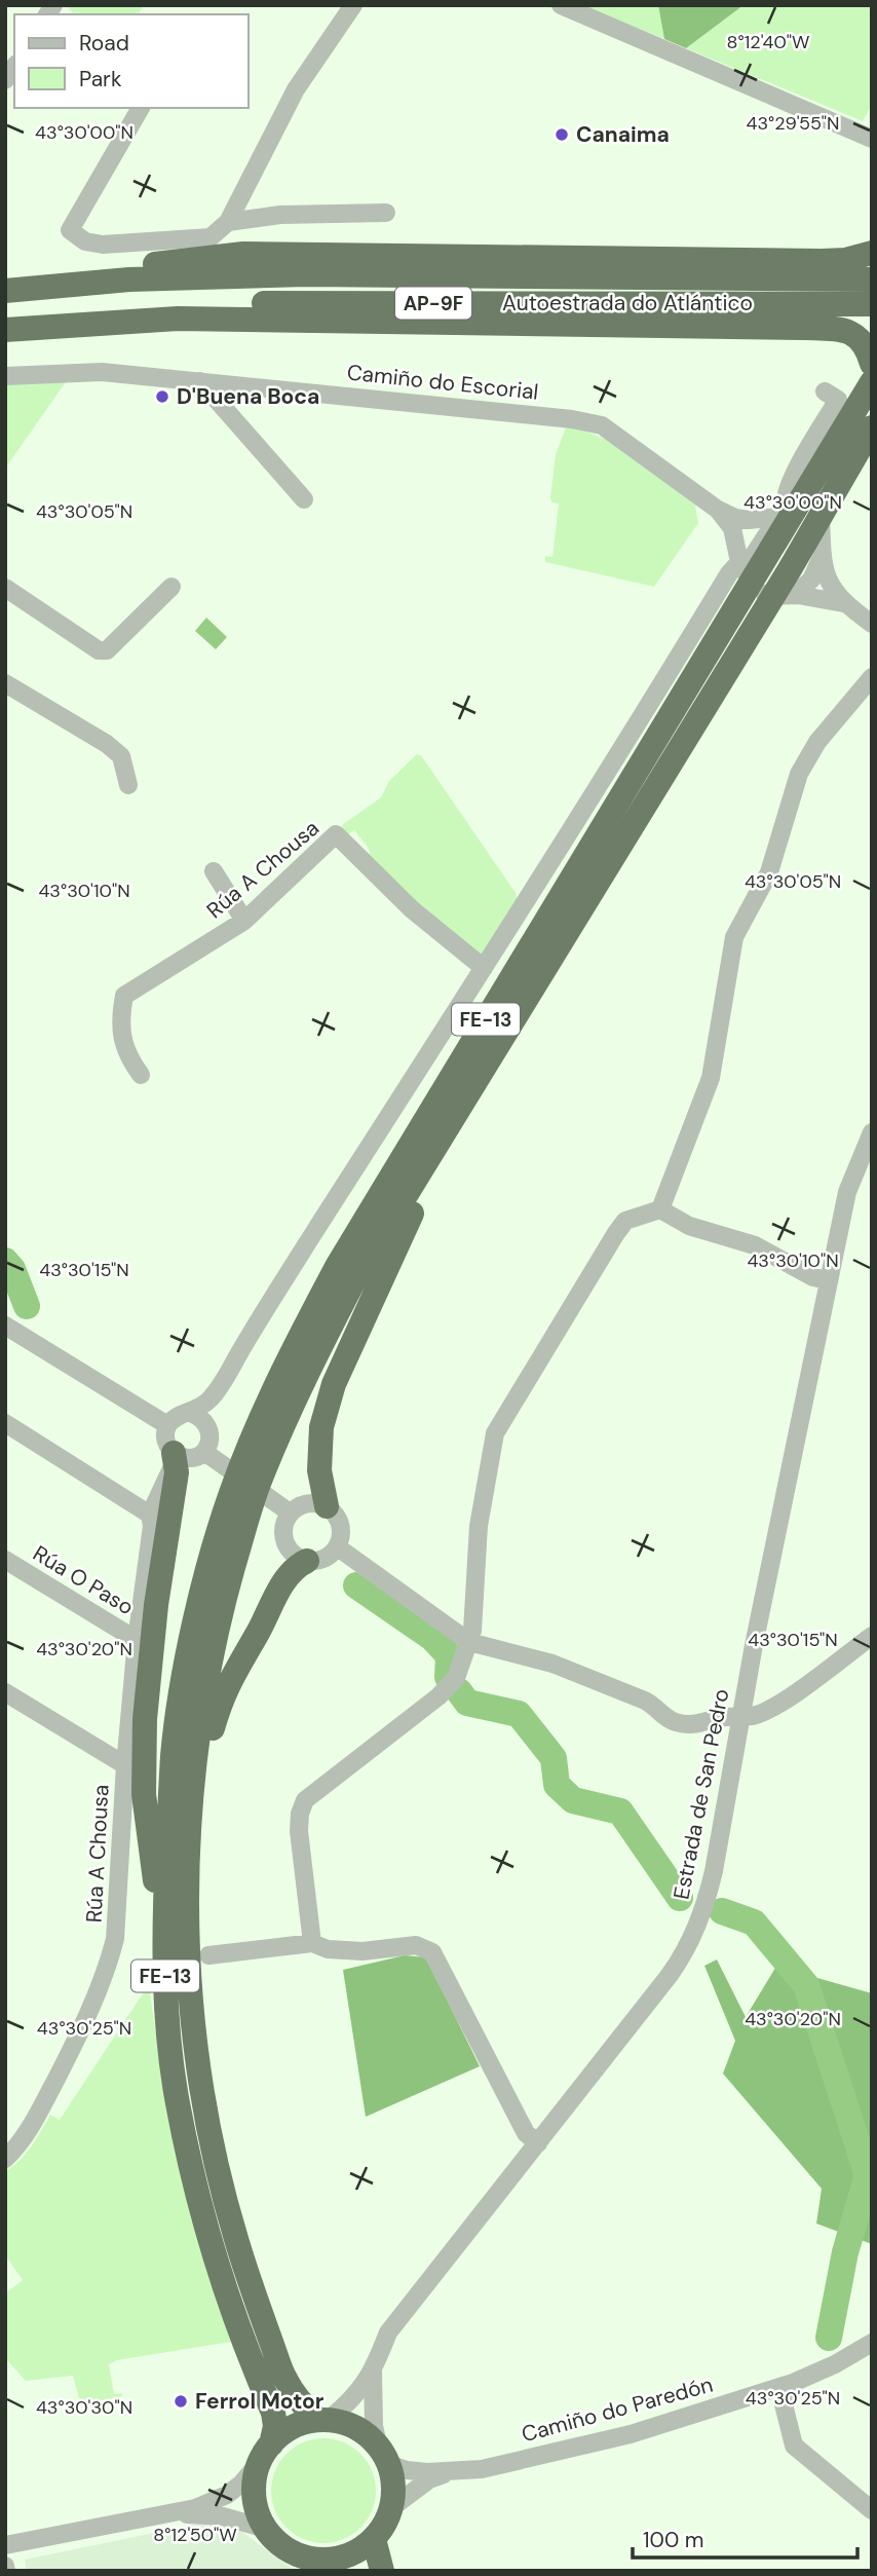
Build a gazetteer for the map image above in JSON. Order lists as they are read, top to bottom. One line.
{"streets":{"highway":["AP-9F","Autoestrada do Atlántico","FE-13"],"street":["Camiño do Escorial","Rúa A Chousa","Rúa O Paso","Estrada de San Pedro","Camiño do Paredón"]},"crossings":[["Rúa A Chousa","Rúa O Paso"]],"places":["Canaima","D'Buena Boca","Ferrol Motor"],"legend":["Road","Park"],"scale_bar":"100 m","coordinates":["8°12'40\"W","43°29'55\"N","43°30'00\"N","43°30'05\"N","43°30'10\"N","43°30'15\"N","43°30'20\"N","43°30'25\"N","43°30'30\"N","8°12'50\"W"]}
